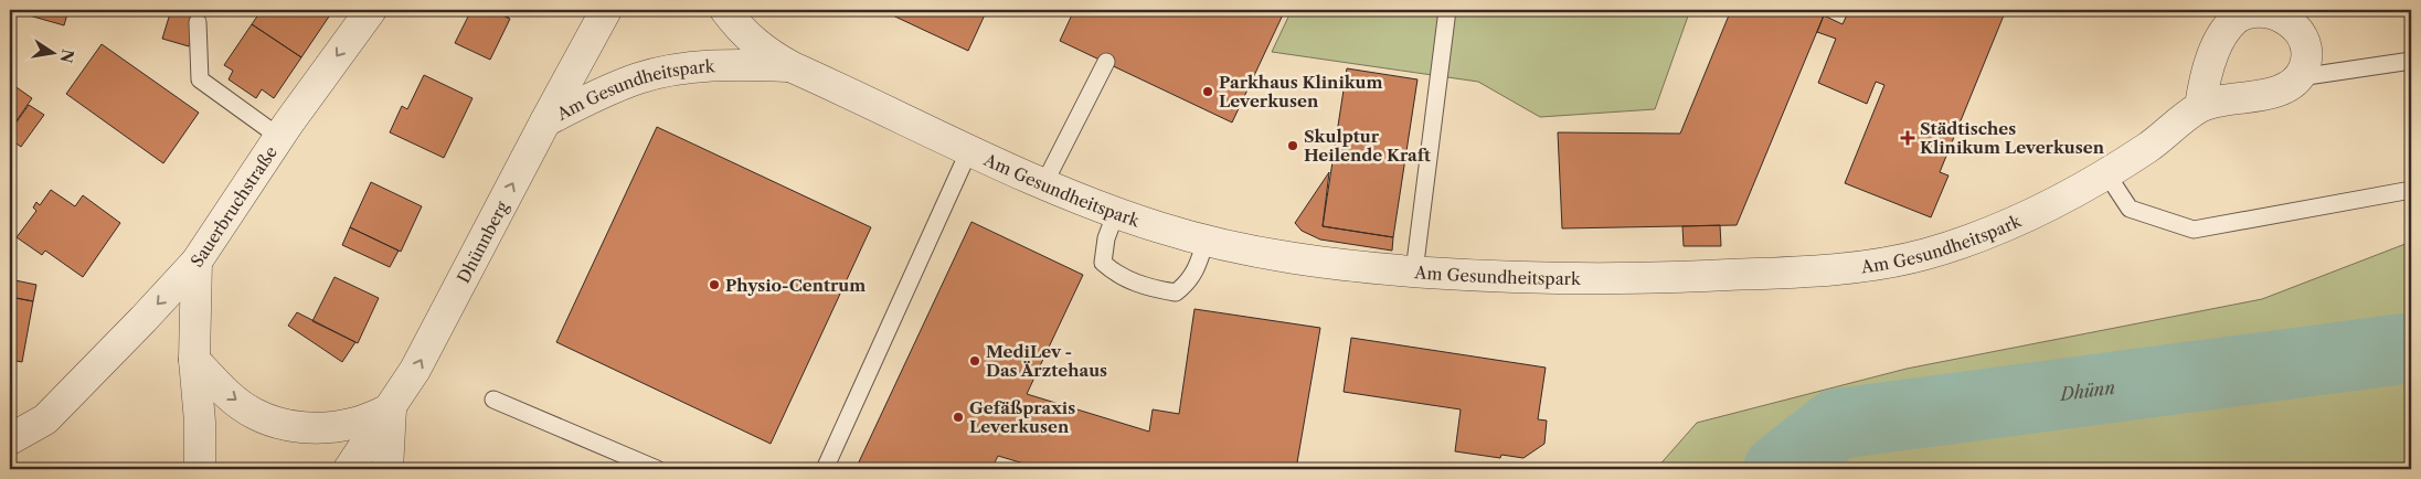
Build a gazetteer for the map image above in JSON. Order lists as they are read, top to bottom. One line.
{"streets":{"street":["Am Gesundheitspark","Sauerbruchstraße","Dhünnberg"]},"crossings":[["Am Gesundheitspark","Dhünnberg"]],"one_way":["Dhünnberg"],"water":["Dhünn"],"places":{"other":["Parkhaus Klinikum Leverkusen","Skulptur Heilende Kraft","Physio-Centrum","MediLev - Das Ärztehaus","Gefäßpraxis Leverkusen"],"health":["Städtisches Klinikum Leverkusen"]},"north":"right"}
